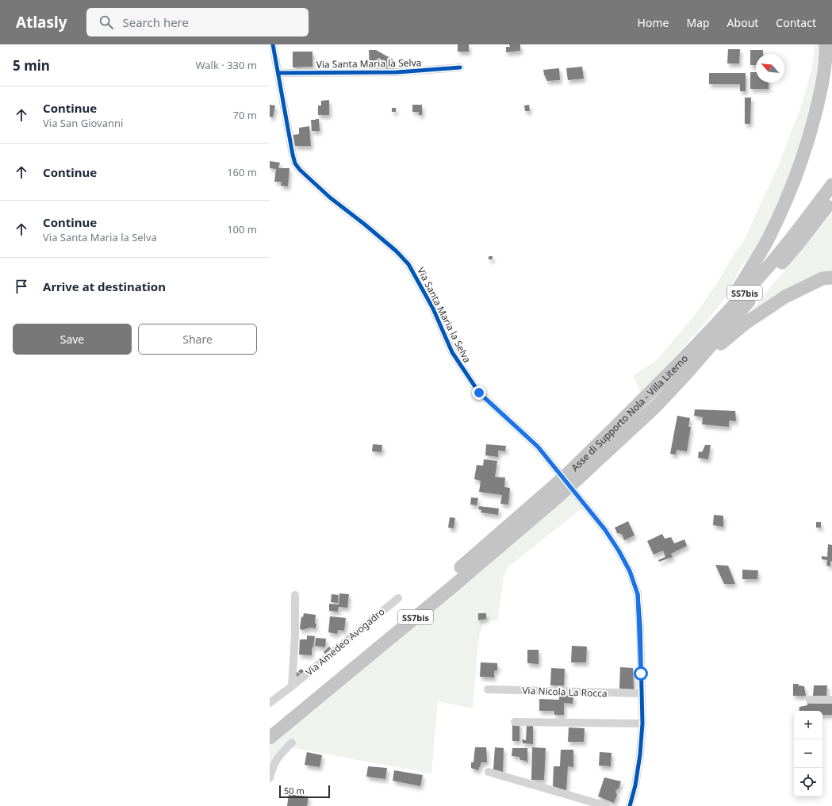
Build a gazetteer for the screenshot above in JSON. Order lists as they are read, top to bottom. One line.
{"streets":{"highway":["SS7bis","Asse di Supporto Nola - Villa Literno"],"street":["Via Santa Maria la Selva","Via Amedeo Avogadro","Via Nicola La Rocca"]},"crossings":[["Via Santa Maria la Selva","Via Nicola La Rocca"]],"scale_bar":"50 m","north":"top left","page":{"header":"Atlasly","search":"Search here","nav":["Home","Map","About","Contact"],"heading":["5 min","Walk · 330 m"],"list":[["Continue","Via San Giovanni","70 m"],["Continue","160 m"],["Continue","Via Santa Maria la Selva","100 m"],"Arrive at destination"],"buttons":["Save","Share"],"map_buttons":["+","−"],"scale":"50 m"}}
